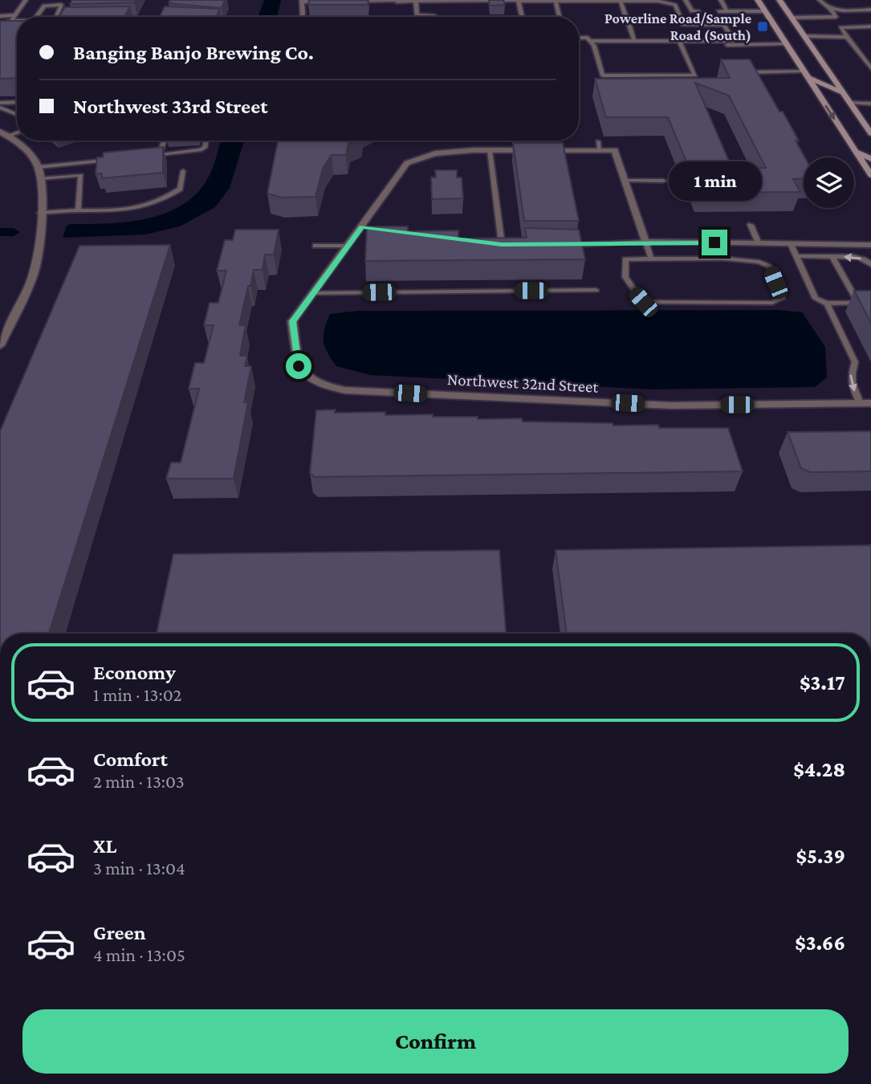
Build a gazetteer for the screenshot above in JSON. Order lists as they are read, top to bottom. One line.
{"streets":{"street":["Northwest 32nd Street"]},"places":{"transit":["Powerline Road/Sample Road (South)"]},"page":{"banner":["Banging Banjo Brewing Co.","Northwest 33rd Street"],"bubble":"1 min","list":[{"name":"Economy","note":"1 min · 13:02","value":"$3.17"},{"name":"Comfort","note":"2 min · 13:03","value":"$4.28"},{"name":"XL","note":"3 min · 13:04","value":"$5.39"},{"name":"Green","note":"4 min · 13:05","value":"$3.66"}],"buttons":"Confirm"}}
